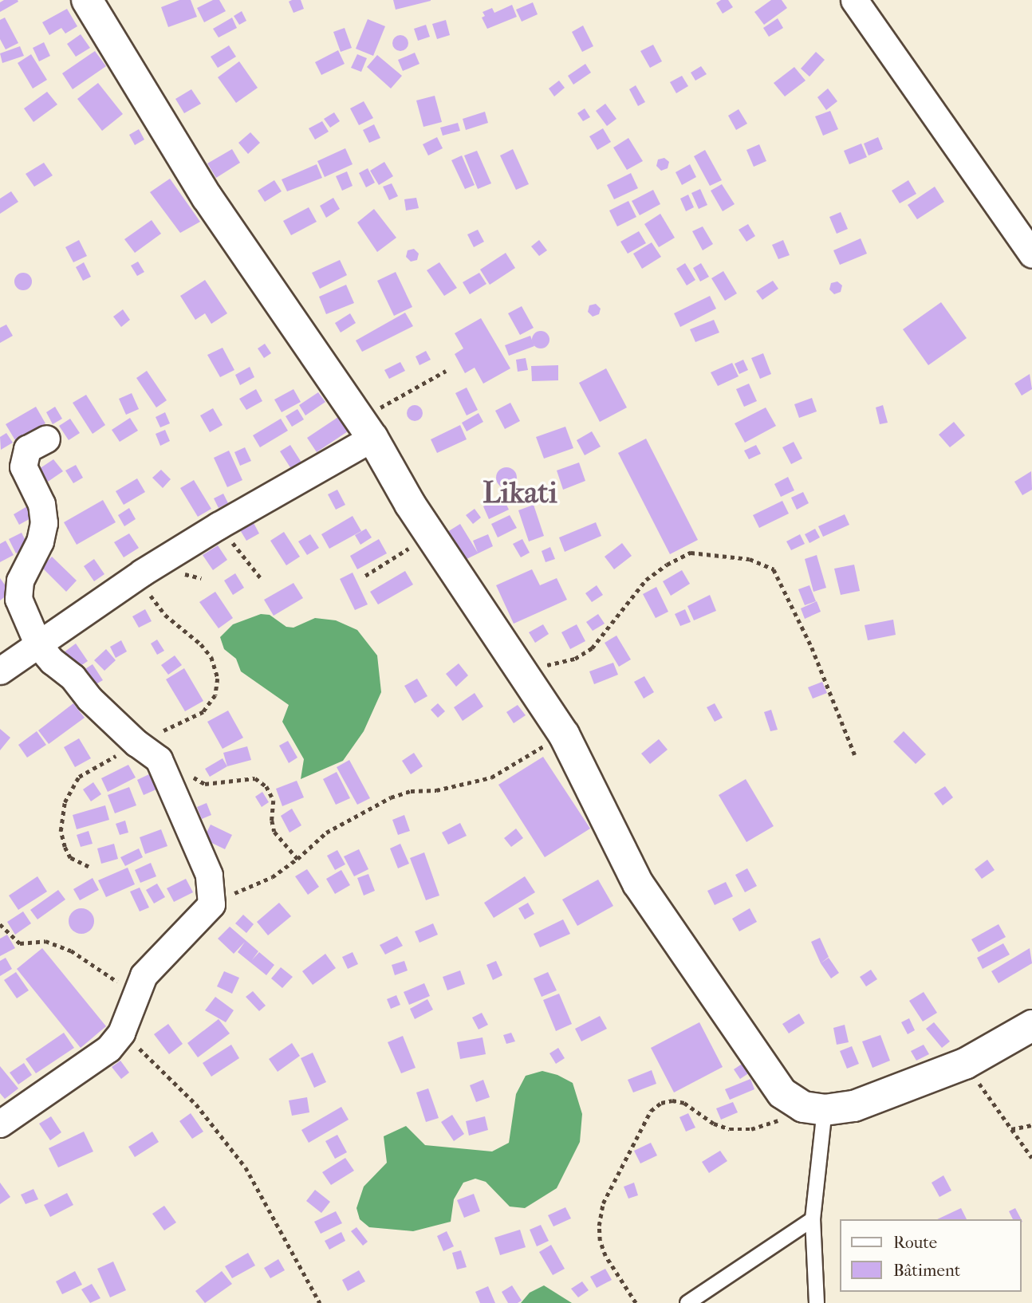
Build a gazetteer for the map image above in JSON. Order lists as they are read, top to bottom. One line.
{"districts":["Likati"],"legend":["Route","Bâtiment"]}
